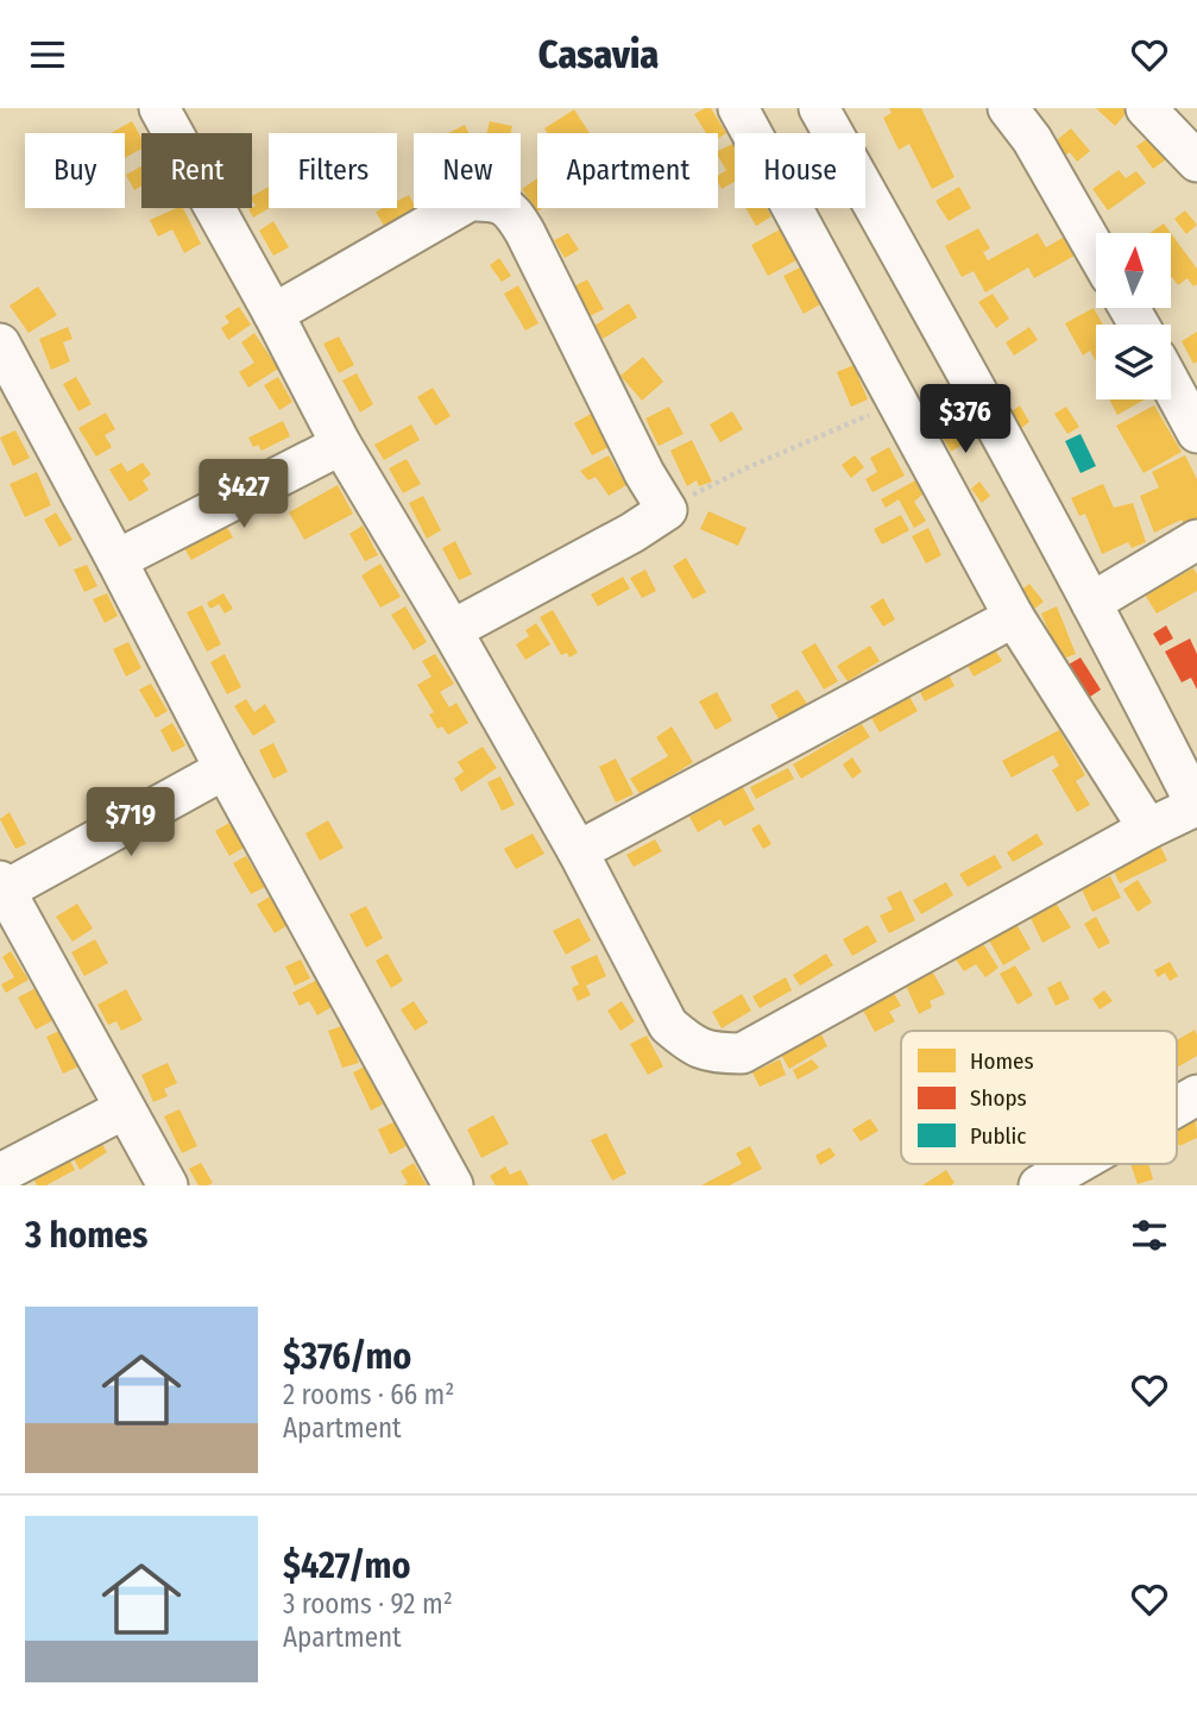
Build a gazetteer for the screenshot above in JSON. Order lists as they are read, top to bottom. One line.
{"legend":["Homes","Shops","Public"],"north":"top","page":{"header":"Casavia","chip":["Buy","Rent","Filters","New","Apartment","House"],"price":["$376","$427","$719"],"heading":"3 homes","list":[{"name":"$376/mo","note":"2 rooms · 66 m² · Apartment"},{"name":"$427/mo","note":"3 rooms · 92 m² · Apartment"}]}}
